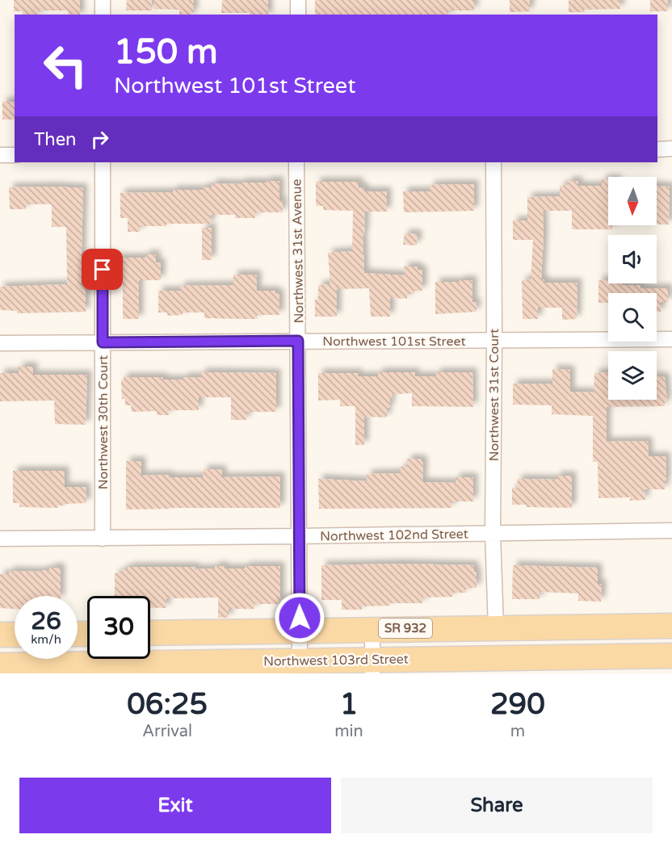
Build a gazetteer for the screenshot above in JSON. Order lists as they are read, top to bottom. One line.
{"streets":{"main road":["SR 932","Northwest 103rd Street"],"street":["Northwest 31st Avenue","Northwest 101st Street","Northwest 31st Court","Northwest 30th Court","Northwest 102nd Street"]},"crossings":[["Northwest 31st Avenue","Northwest 101st Street"],["Northwest 31st Avenue","Northwest 102nd Street"],["Northwest 31st Avenue","SR 932"],["Northwest 31st Avenue","Northwest 103rd Street"],["Northwest 101st Street","Northwest 31st Court"],["Northwest 101st Street","Northwest 30th Court"],["Northwest 31st Court","Northwest 102nd Street"],["Northwest 31st Court","SR 932"],["Northwest 30th Court","Northwest 102nd Street"]],"north":"bottom","page":{"turn":["150 m","Northwest 101st Street"],"then":"Then","speed":"26 km/h","limit":"30","eta":["06:25","Arrival","1","min","290","m"],"buttons":["Exit","Share"]}}
